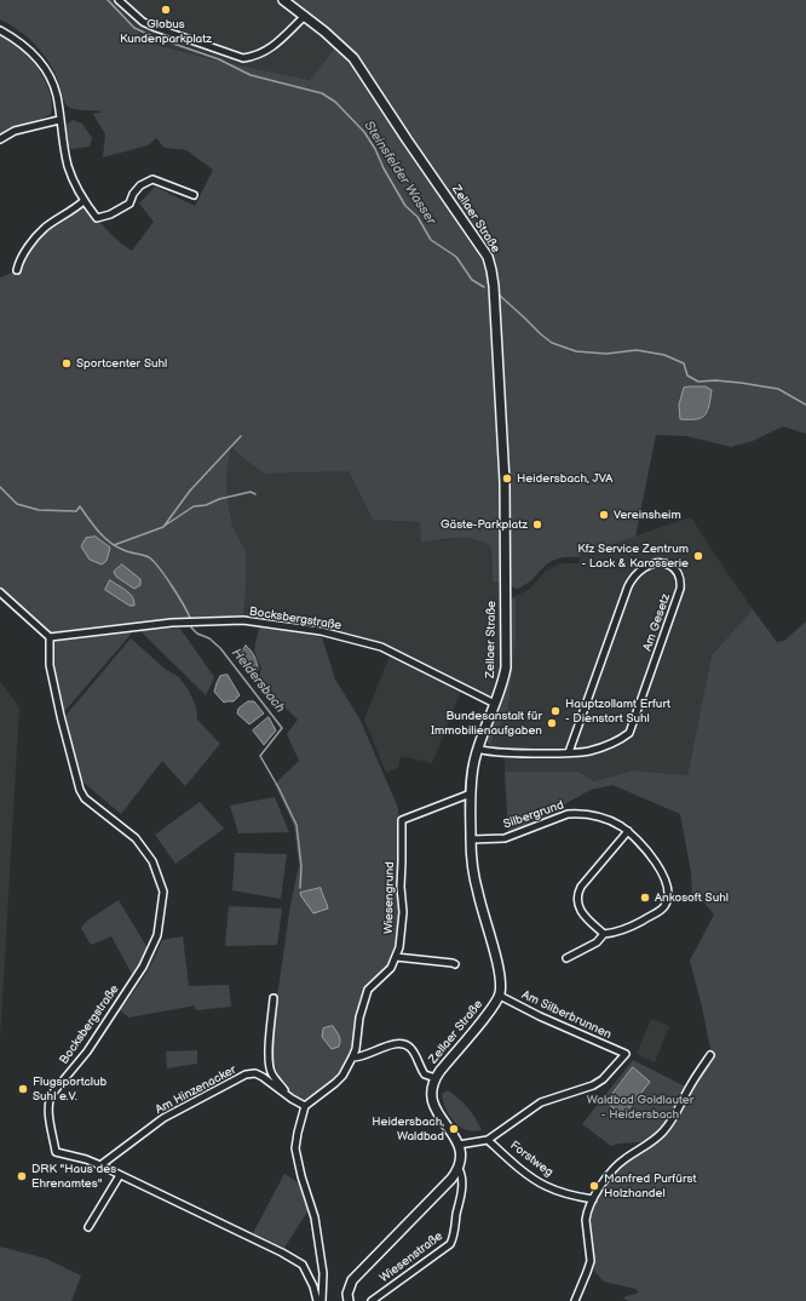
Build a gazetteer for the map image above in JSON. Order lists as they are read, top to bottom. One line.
{"streets":{"street":["Zellaer Straße","Bocksbergstraße","Am Gesetz","Silbergrund","Wiesengrund","Am Silberbrunnen","Am Hinzenacker","Forstweg","Wiesenstraße"]},"crossings":[["Zellaer Straße","Bocksbergstraße"],["Zellaer Straße","Am Gesetz"],["Zellaer Straße","Silbergrund"],["Zellaer Straße","Wiesengrund"],["Zellaer Straße","Am Silberbrunnen"],["Bocksbergstraße","Am Hinzenacker"],["Wiesengrund","Am Hinzenacker"],["Am Silberbrunnen","Forstweg"]],"water":["Steinsfelder Wasser","Heldersbach"],"parks":["Waldbad Goldlauter - Heidersbach"],"places":["Globus Kundenparkplatz","Sportcenter Suhl","Heidersbach, JVA","Vereinsheim","Gäste-Parkplatz","Kfz Service Zentrum - Lack & Karosserie","Hauptzollamt Erfurt - Dienstort Suhl","Bundesanstalt für Immobilienaufgaben","Ankosoft Suhl","Flugsportclub Suhl e.V.","Heidersbach, Waldbad","DRK \"Haus des Ehrenamtes\"","Manfred Purfürst Holzhandel"]}
